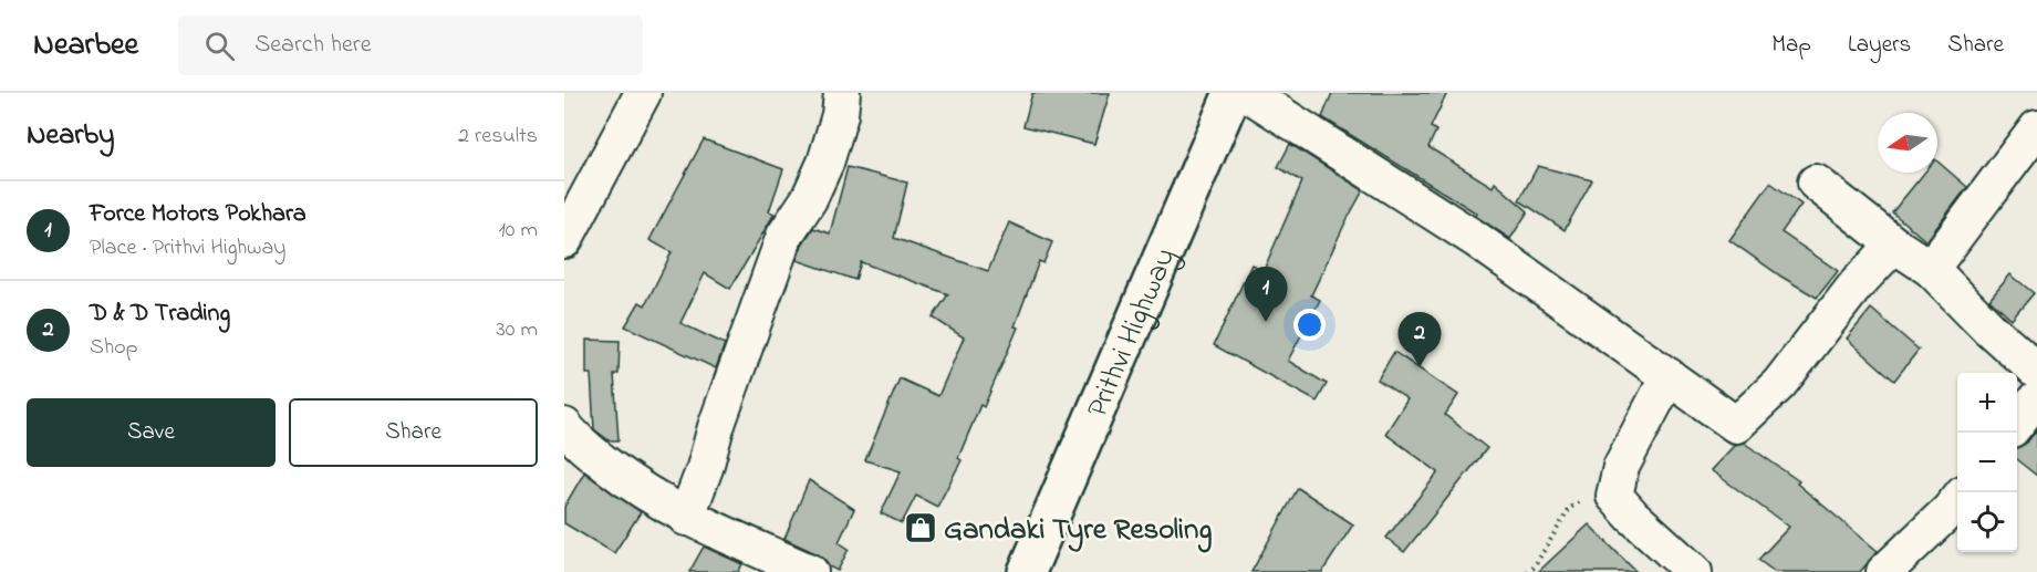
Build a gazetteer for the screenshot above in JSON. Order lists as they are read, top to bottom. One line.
{"streets":{"highway":["Prithvi Highway"]},"places":{"shop":["Gandaki Tyre Resoling"]},"north":"left","page":{"header":"Nearbee","search":"Search here","nav":["Map","Layers","Share"],"heading":["Nearby","2 results"],"list":[{"mark":"1","name":"Force Motors Pokhara","note":"Place · Prithvi Highway","value":"10 m"},{"mark":"2","name":"D & D Trading","note":"Shop","value":"30 m"}],"pins":["1","2"],"map_buttons":["+","−"],"buttons":["Save","Share"]}}
